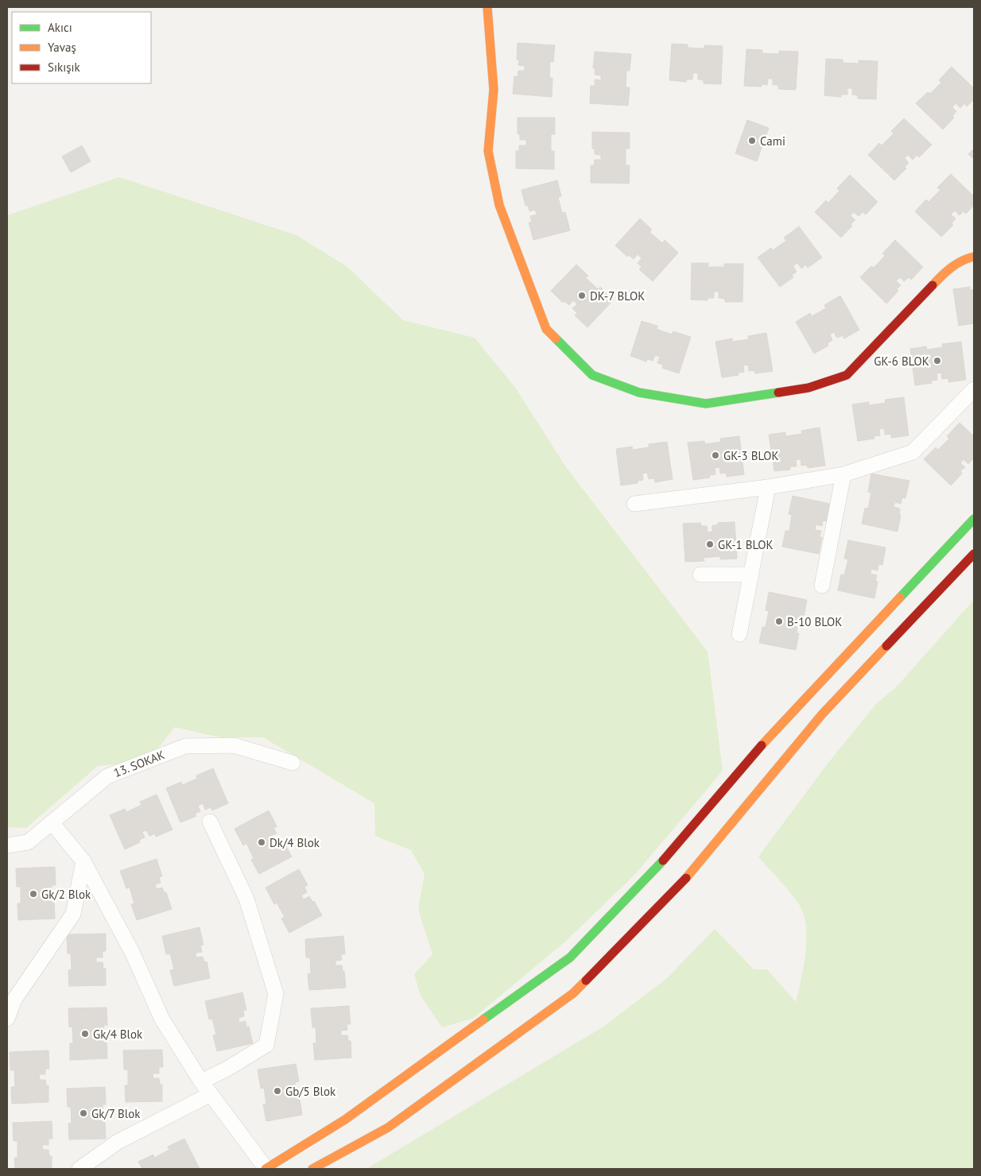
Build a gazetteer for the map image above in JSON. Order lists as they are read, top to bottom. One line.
{"streets":{"street":["13. SOKAK"]},"places":["Cami","DK-7 BLOK","GK-6 BLOK","GK-3 BLOK","GK-1 BLOK","B-10 BLOK","Dk/4 Blok","Gk/2 Blok","Gk/4 Blok","Gb/5 Blok","Gk/7 Blok"],"legend":["Akıcı","Yavaş","Sıkışık"]}
